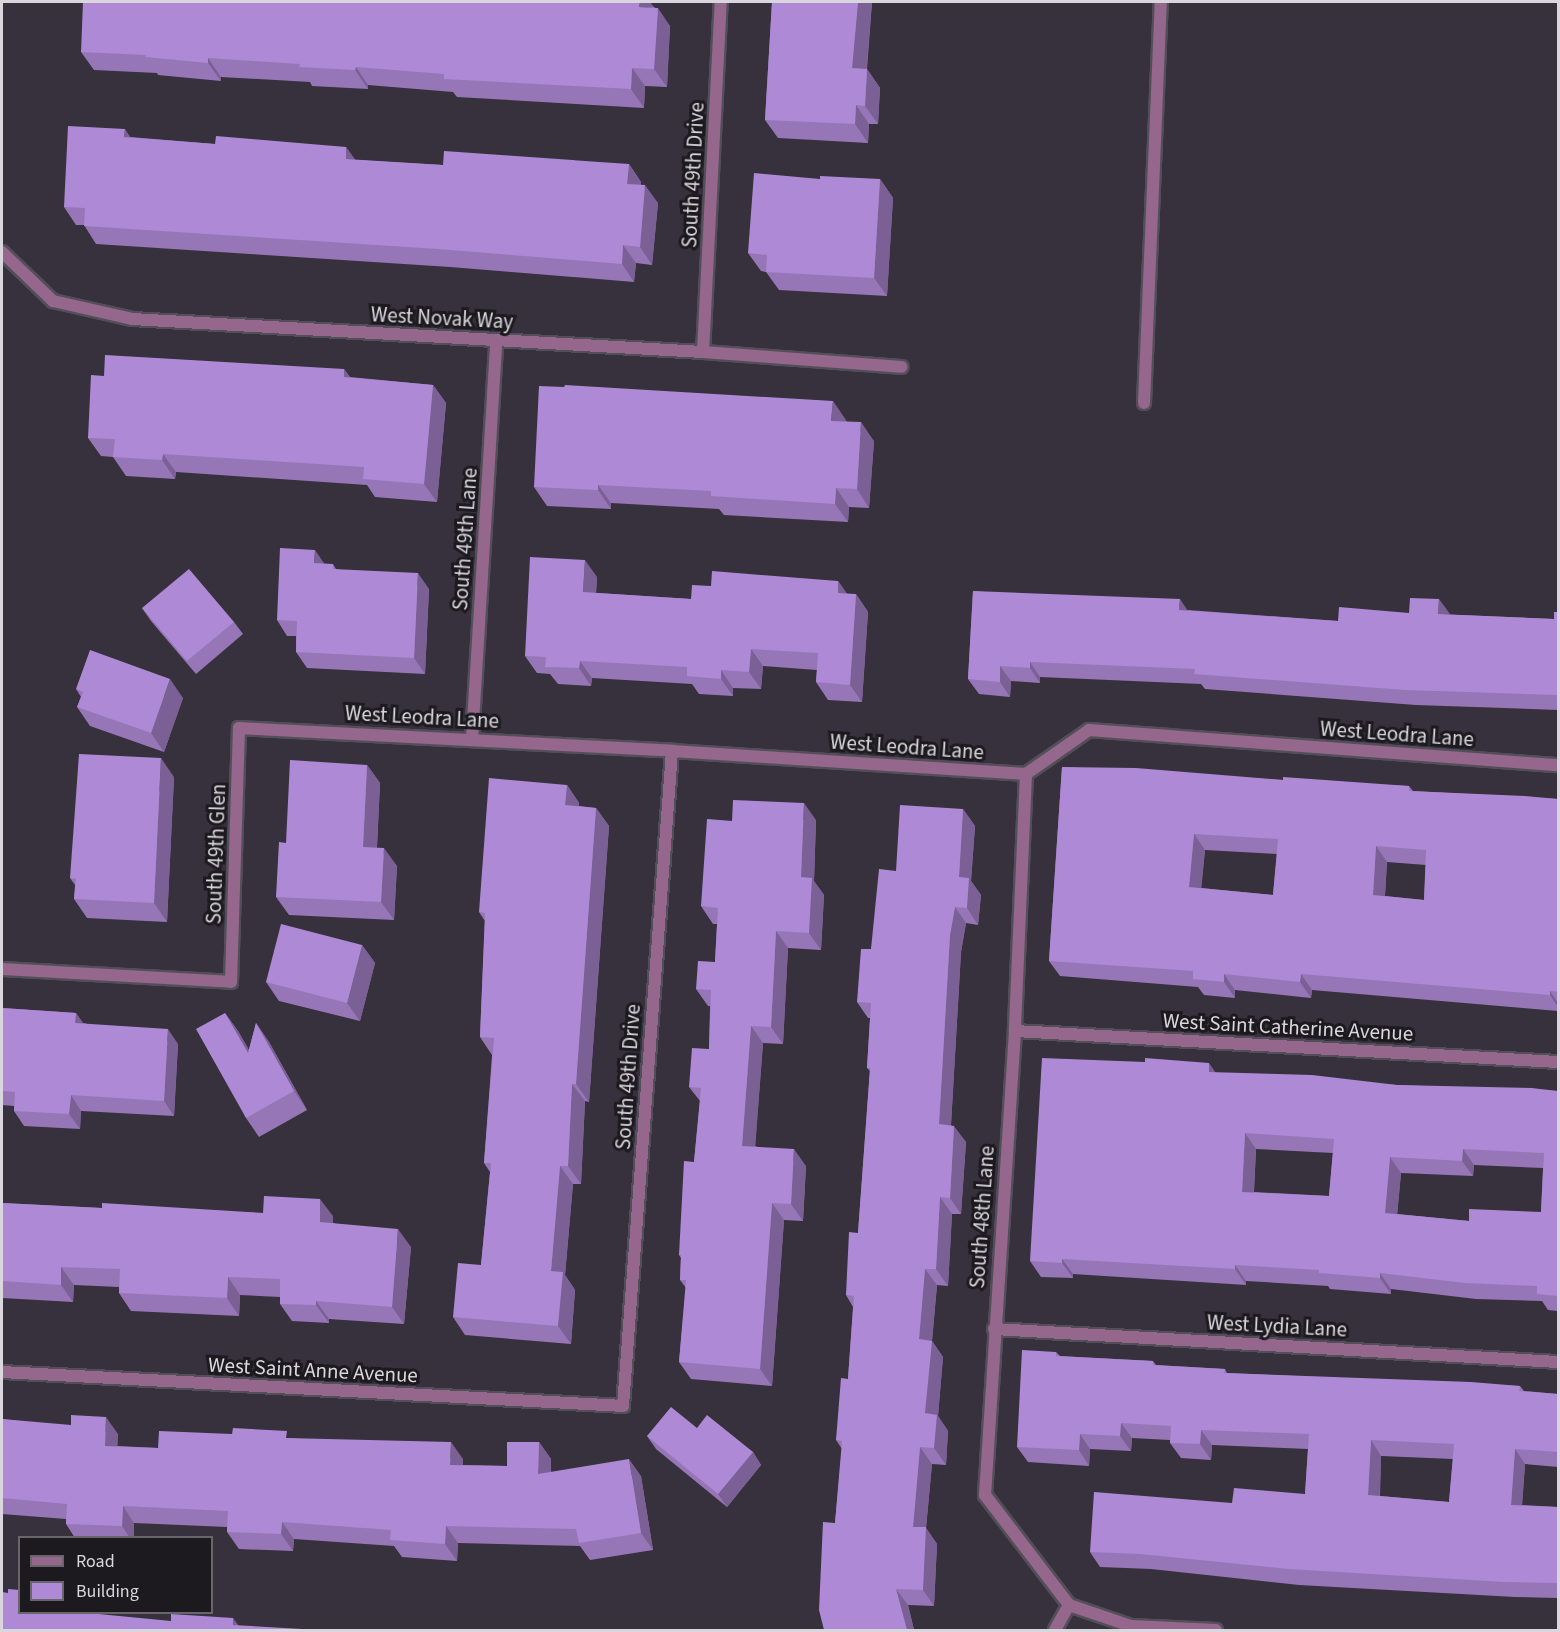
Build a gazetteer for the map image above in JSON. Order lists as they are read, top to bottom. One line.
{"streets":{"street":["South 49th Drive","West Novak Way","South 49th Lane","West Leodra Lane","South 49th Glen","West Saint Catherine Avenue","South 48th Lane","West Lydia Lane","West Saint Anne Avenue"]},"crossings":[["South 49th Drive","West Novak Way"],["South 49th Drive","West Leodra Lane"],["South 49th Drive","West Saint Anne Avenue"],["West Novak Way","South 49th Lane"],["South 49th Lane","West Leodra Lane"],["West Leodra Lane","South 49th Glen"],["West Leodra Lane","South 48th Lane"],["West Saint Catherine Avenue","South 48th Lane"],["South 48th Lane","West Lydia Lane"]],"legend":["Road","Building"]}
